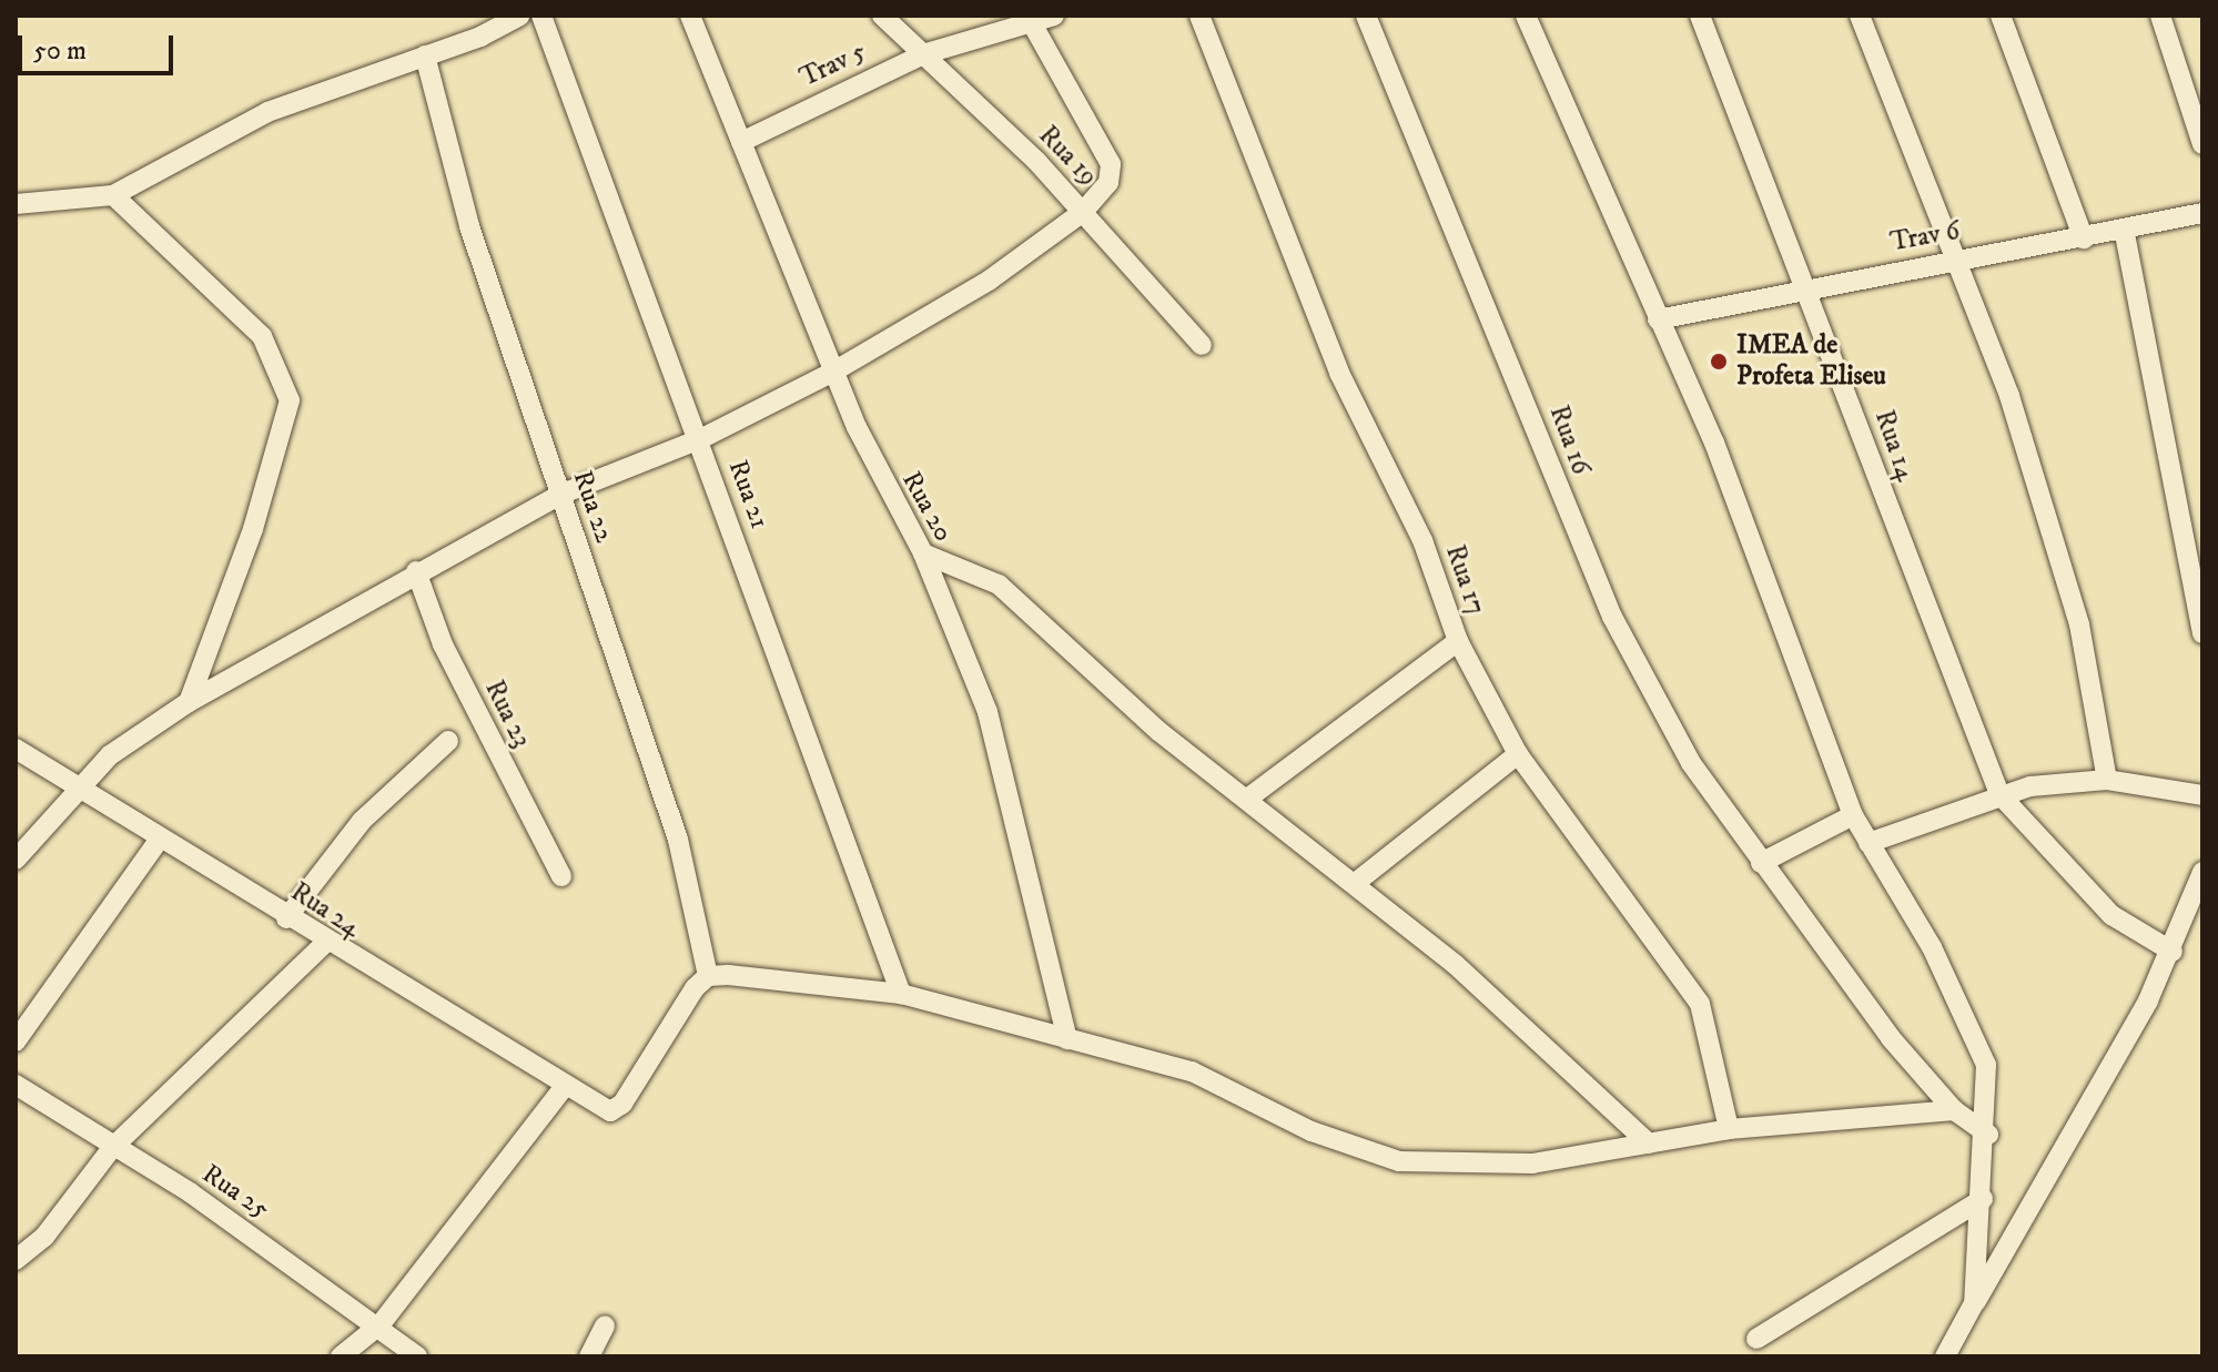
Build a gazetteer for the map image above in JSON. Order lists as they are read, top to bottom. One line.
{"streets":{"street":["Trav 5","Rua 19","Trav 6","Rua 16","Rua 14","Rua 21","Rua 22","Rua 20","Rua 17","Rua 23","Rua 24","Rua 25"]},"crossings":[["Trav 5","Rua 19"],["Trav 5","Rua 20"],["Trav 6","Rua 14"],["Rua 22","Rua 24"]],"places":["IMEA de Profeta Eliseu"],"scale_bar":"50 m"}
